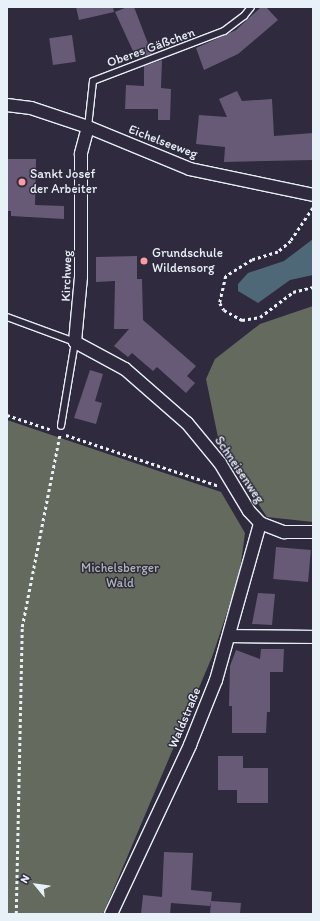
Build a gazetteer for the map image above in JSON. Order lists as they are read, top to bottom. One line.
{"streets":{"street":["Eichelseeweg","Kirchweg","Schneisenweg","Waldstraße"],"lane":["Oberes Gäßchen"]},"crossings":[["Oberes Gäßchen","Eichelseeweg"],["Oberes Gäßchen","Kirchweg"],["Eichelseeweg","Kirchweg"],["Kirchweg","Schneisenweg"],["Schneisenweg","Waldstraße"]],"parks":["Michelsberger Wald"],"places":["Sankt Josef der Arbeiter","Grundschule Wildensorg"],"north":"top left"}
